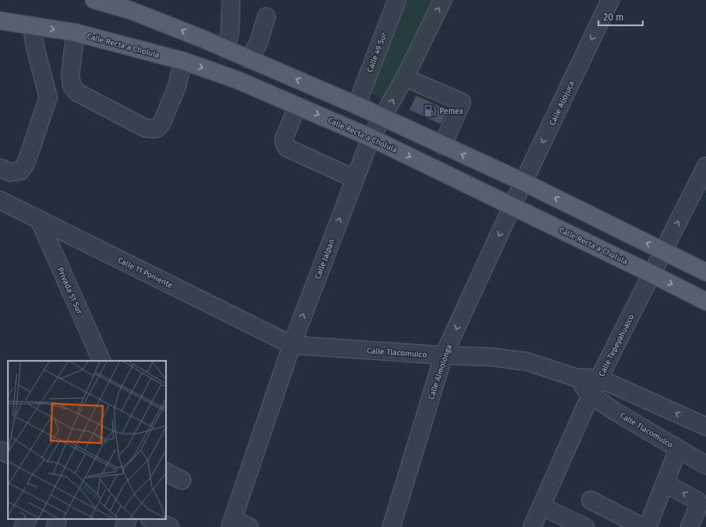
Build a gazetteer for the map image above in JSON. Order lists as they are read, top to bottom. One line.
{"streets":{"main road":["Calle Recta a Cholula"],"street":["Calle 49 Sur","Calle Aljojuca","Calle Jalpan","Calle 11 Poniente","Privada 51 Sur","Calle Tepeyahualco","Calle Tlacomulco","Calle Almolonga"]},"crossings":[["Calle Recta a Cholula","Calle Aljojuca"],["Calle Recta a Cholula","Calle Jalpan"],["Calle Recta a Cholula","Calle Tepeyahualco"],["Calle Recta a Cholula","Calle Almolonga"],["Calle Aljojuca","Calle Almolonga"],["Calle Jalpan","Calle 11 Poniente"],["Calle Jalpan","Calle Tlacomulco"],["Calle 11 Poniente","Privada 51 Sur"],["Calle 11 Poniente","Calle Tlacomulco"],["Calle Tepeyahualco","Calle Tlacomulco"],["Calle Tlacomulco","Calle Almolonga"]],"one_way":["Calle Aljojuca","Calle Jalpan","Calle Almolonga"],"places":{"fuel station":["Pemex"]},"scale_bar":"20 m"}
